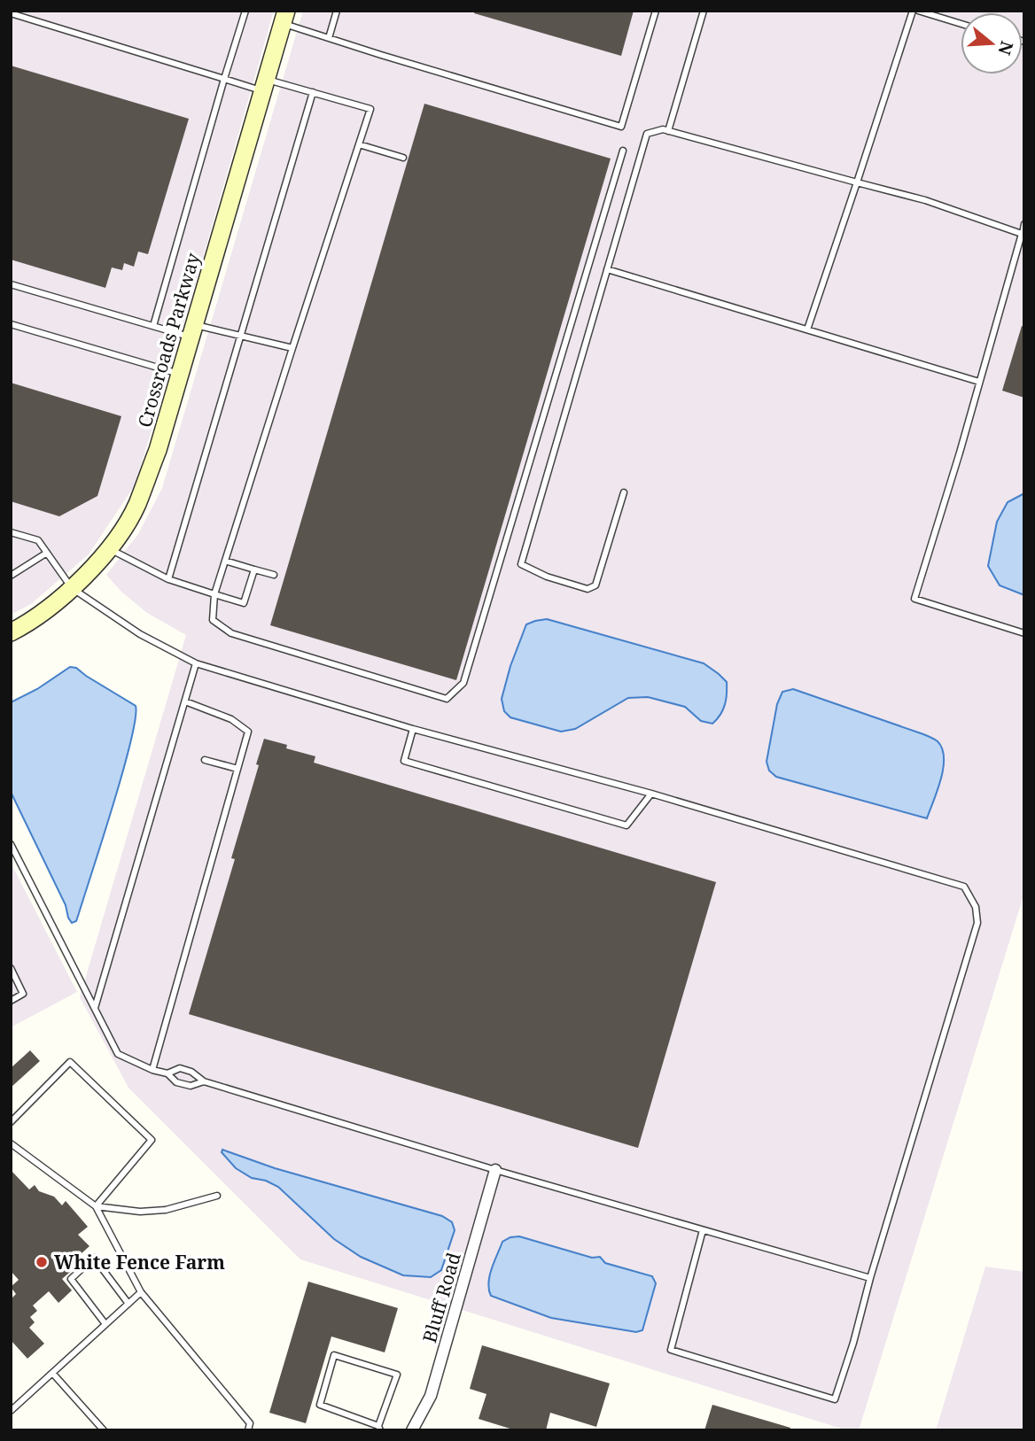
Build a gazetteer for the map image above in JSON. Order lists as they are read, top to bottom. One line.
{"streets":{"street":["Crossroads Parkway","Bluff Road"]},"places":["White Fence Farm"],"north":"right"}
